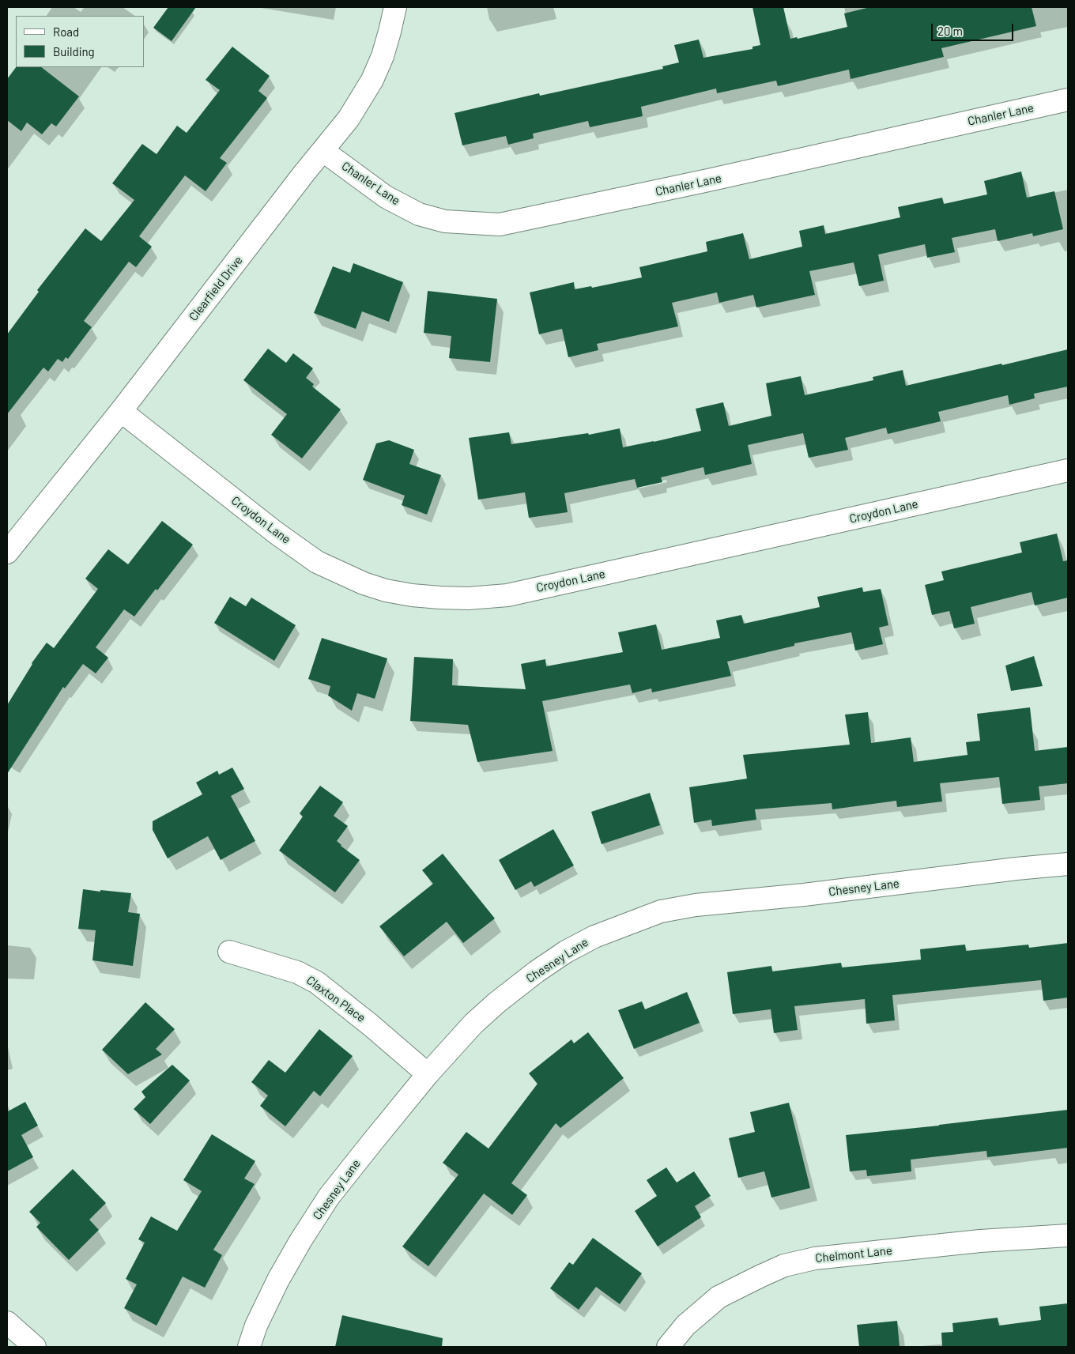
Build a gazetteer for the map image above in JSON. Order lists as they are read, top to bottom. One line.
{"streets":{"street":["Chanler Lane","Clearfield Drive","Croydon Lane","Chesney Lane","Claxton Place","Chelmont Lane"]},"crossings":[["Chanler Lane","Clearfield Drive"],["Clearfield Drive","Croydon Lane"],["Chesney Lane","Claxton Place"]],"legend":["Road","Building"],"scale_bar":"20 m"}
